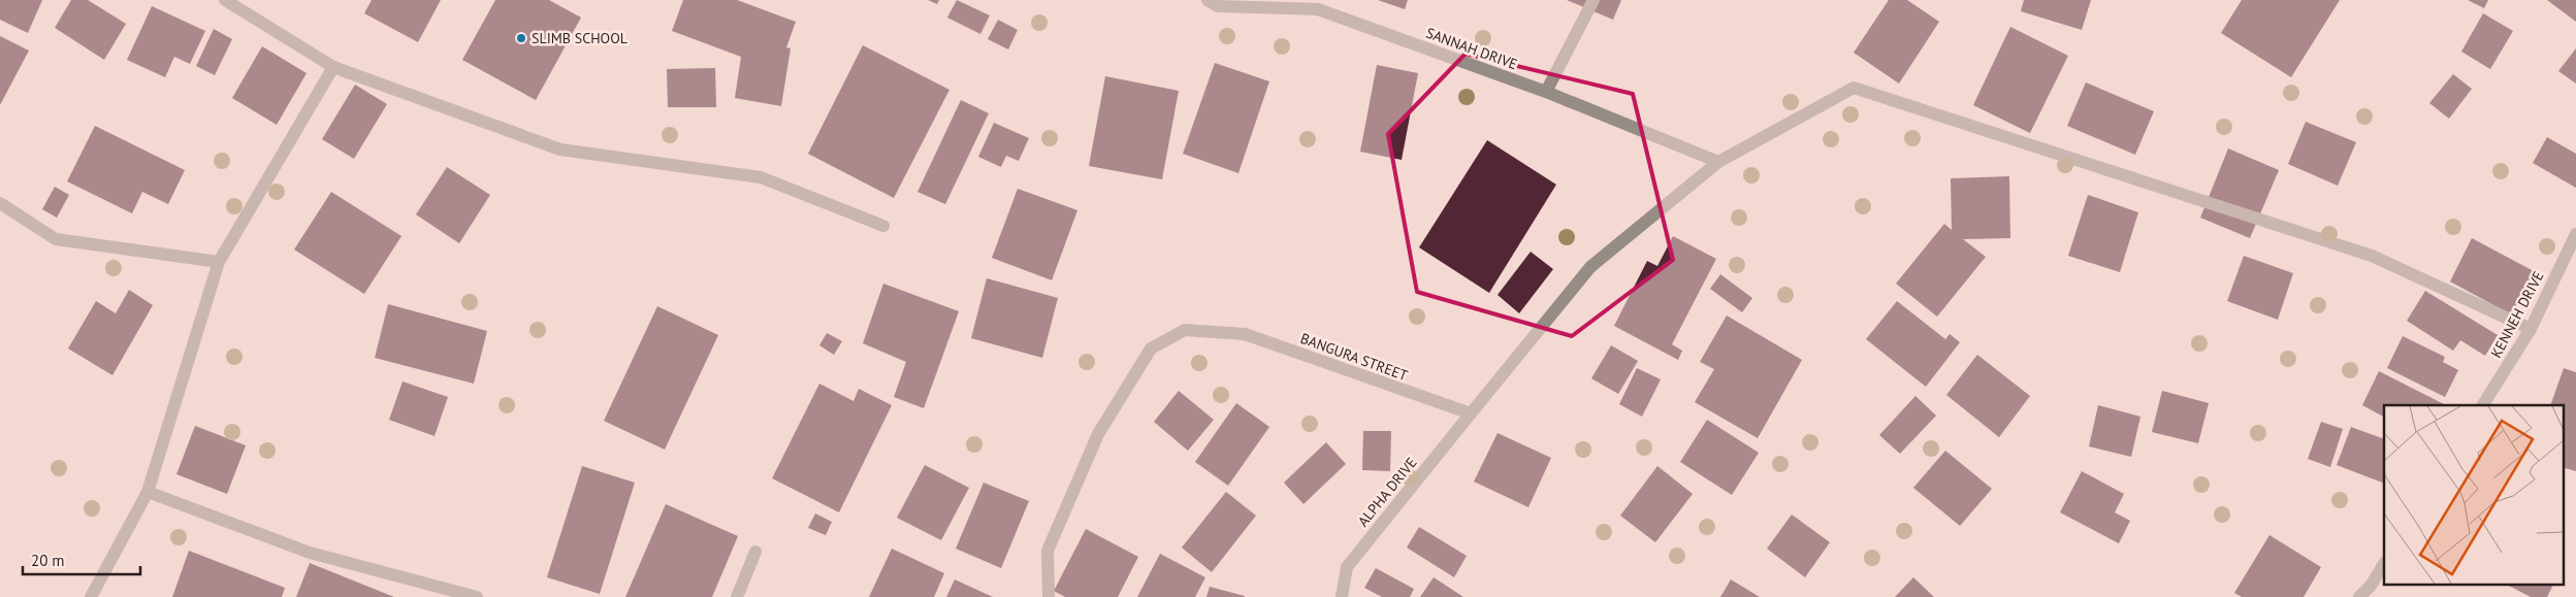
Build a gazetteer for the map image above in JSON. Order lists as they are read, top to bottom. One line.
{"streets":{"street":["SANNAH DRIVE","KENNEH DRIVE","BANGURA STREET","ALPHA DRIVE"]},"crossings":[["BANGURA STREET","ALPHA DRIVE"]],"places":["SLIMB SCHOOL"],"scale_bar":"20 m"}
